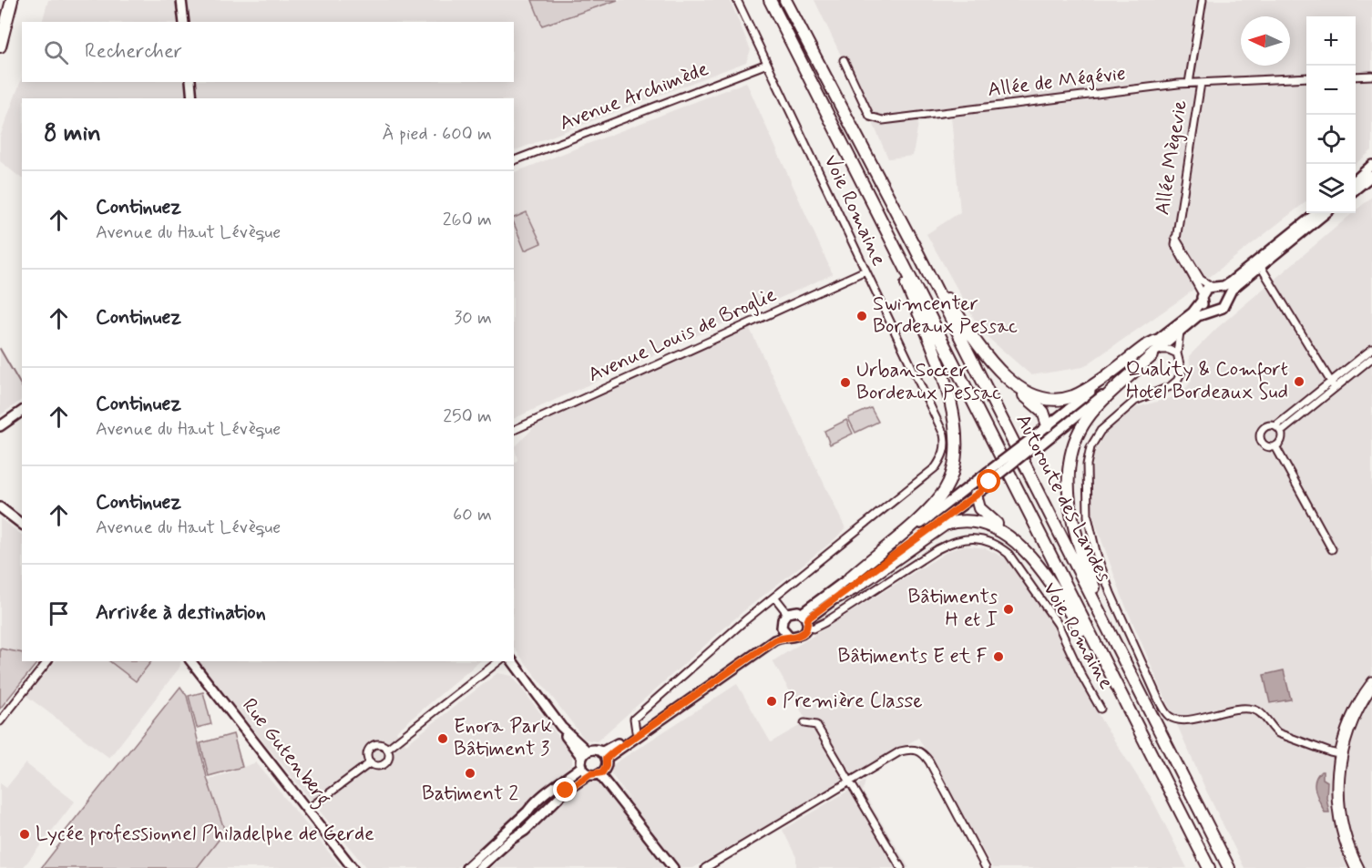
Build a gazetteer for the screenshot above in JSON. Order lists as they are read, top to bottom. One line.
{"streets":{"highway":["Autoroute des Landes"],"main road":["Rue Gutenberg"],"street":["Allée de Mégévie","Avenue Archimède","Allée Mègevie","Voie Romaine","Avenue Louis de Broglie"]},"crossings":[["Allée de Mégévie","Allée Mègevie"],["Avenue Archimède","Voie Romaine"],["Voie Romaine","Avenue Louis de Broglie"]],"places":["Swimcenter Bordeaux Pessac","Quality & Comfort Hotel Bordeaux Sud","UrbanSoccer Bordeaux Pessac","Bâtiments H et I","Bâtiments E et F","Première Classe","Enora Park Bâtiment 3","Batiment 2","Lycée professionnel Philadelphe de Gerde"],"north":"left","page":{"map_buttons":["+","−"],"search":"Rechercher","heading":["8 min","À pied · 600 m"],"list":[["Continuez","Avenue du Haut Lévèque","260 m"],["Continuez","30 m"],["Continuez","Avenue du Haut Lévèque","250 m"],["Continuez","Avenue du Haut Lévèque","60 m"],"Arrivée à destination"]}}
